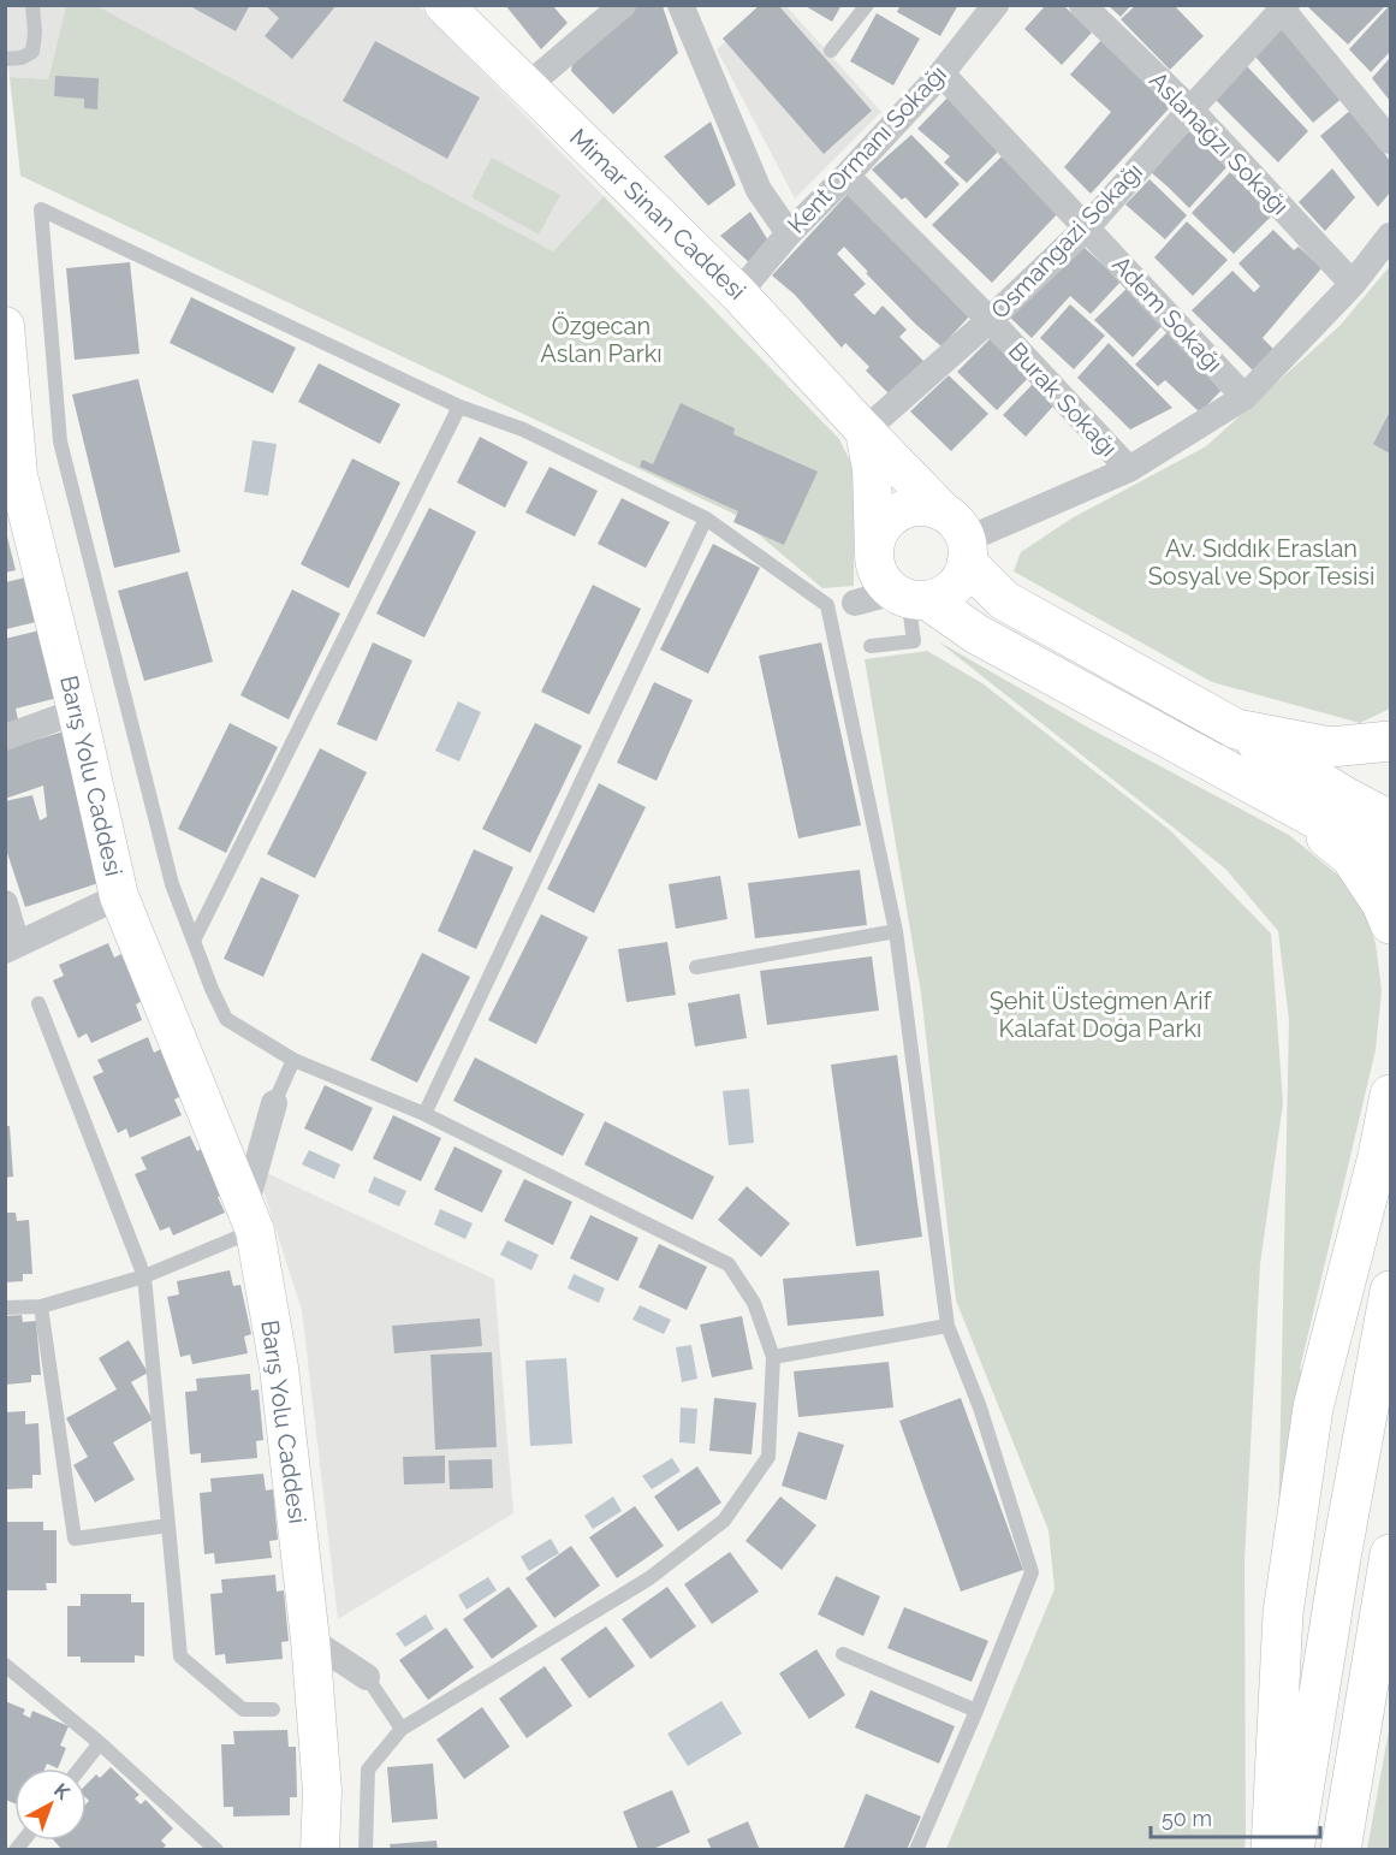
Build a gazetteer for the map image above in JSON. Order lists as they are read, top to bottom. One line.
{"streets":{"main road":["Mimar Sinan Caddesi","Barış Yolu Caddesi"],"street":["Aslanağzı Sokağı","Kent Ormanı Sokağı","Osmangazi Sokağı","Adem Sokağı","Burak Sokağı"]},"crossings":[["Aslanağzı Sokağı","Osmangazi Sokağı"],["Kent Ormanı Sokağı","Mimar Sinan Caddesi"],["Kent Ormanı Sokağı","Adem Sokağı"],["Kent Ormanı Sokağı","Burak Sokağı"],["Mimar Sinan Caddesi","Osmangazi Sokağı"],["Osmangazi Sokağı","Adem Sokağı"],["Osmangazi Sokağı","Burak Sokağı"]],"parks":["Özgecan Aslan Parkı","Av. Sıddık Eraslan Sosyal ve Spor Tesisi","Şehit Üsteğmen Arif Kalafat Doğa Parkı"],"scale_bar":"50 m","north":"top right"}
